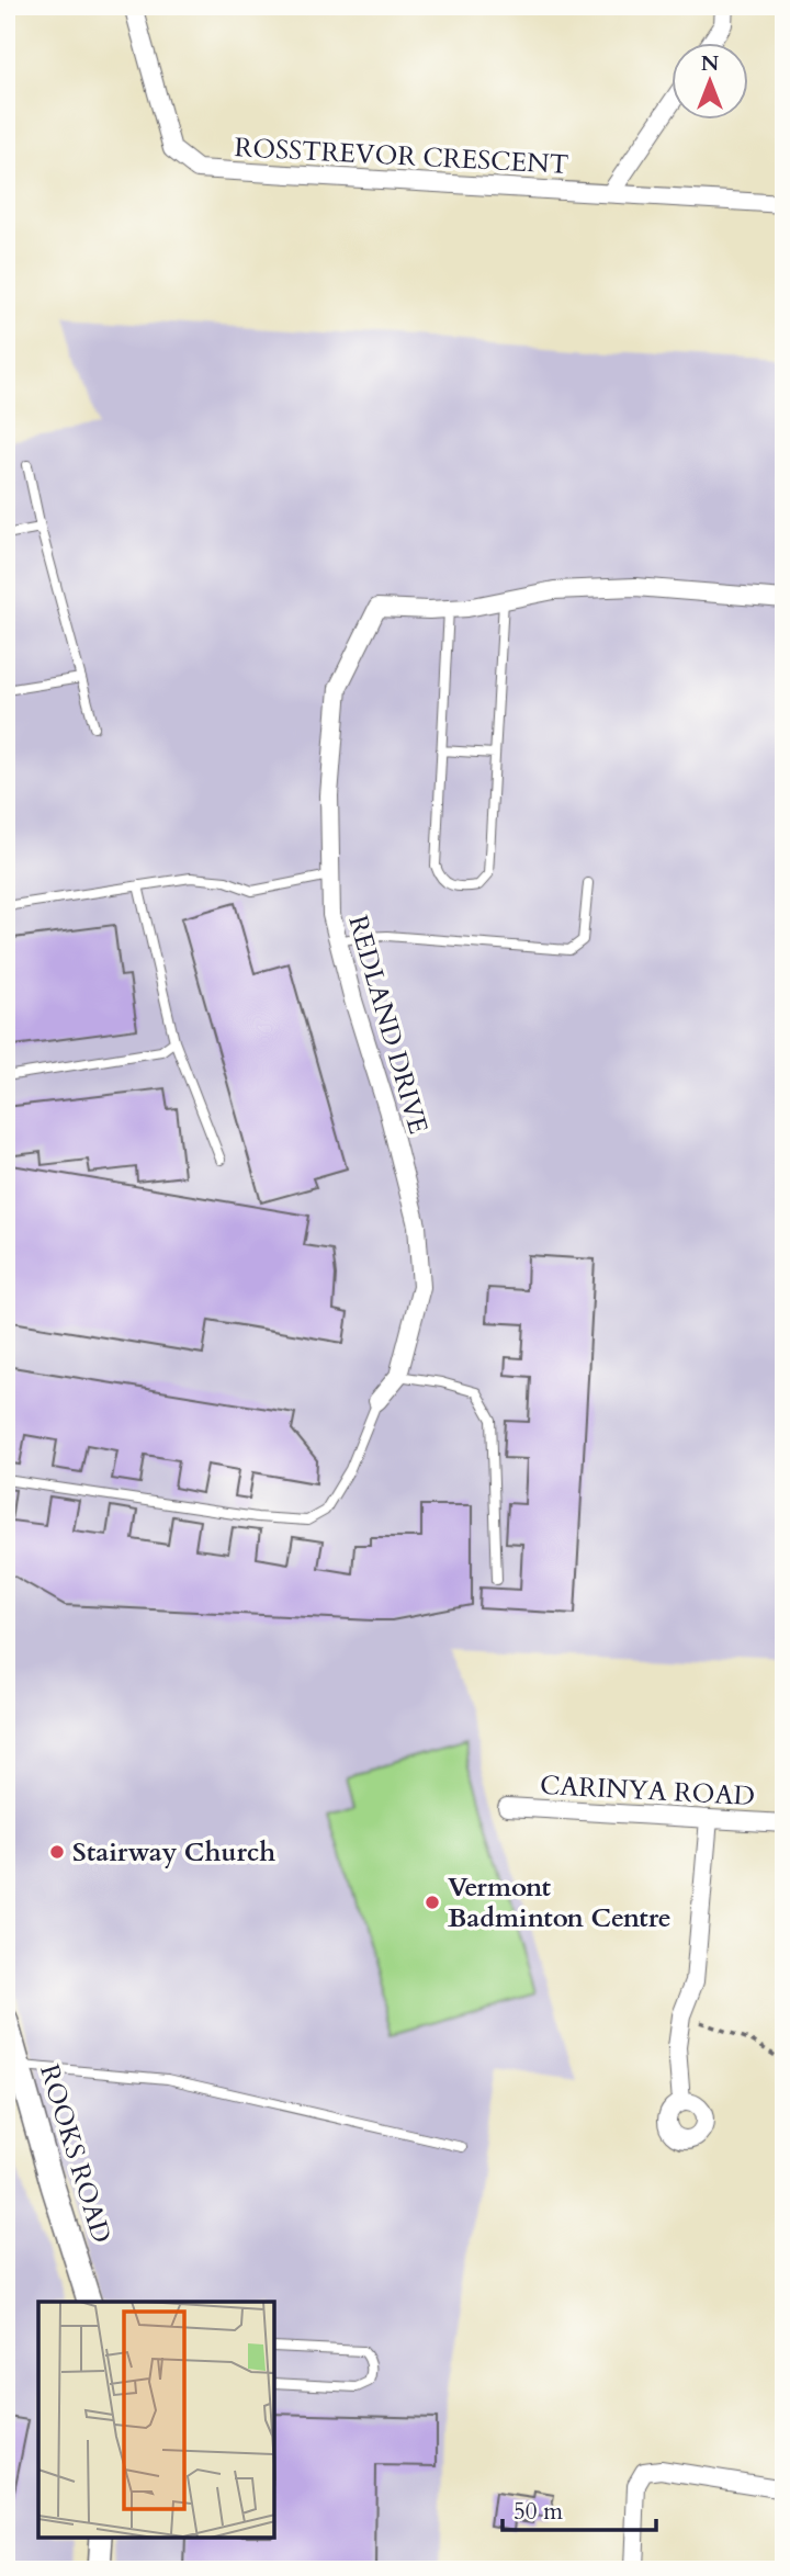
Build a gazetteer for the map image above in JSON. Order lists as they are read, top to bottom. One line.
{"streets":{"street":["ROSSTREVOR CRESCENT","REDLAND DRIVE","CARINYA ROAD","ROOKS ROAD"]},"places":["Stairway Church","Vermont Badminton Centre"],"scale_bar":"50 m","north":"top"}
